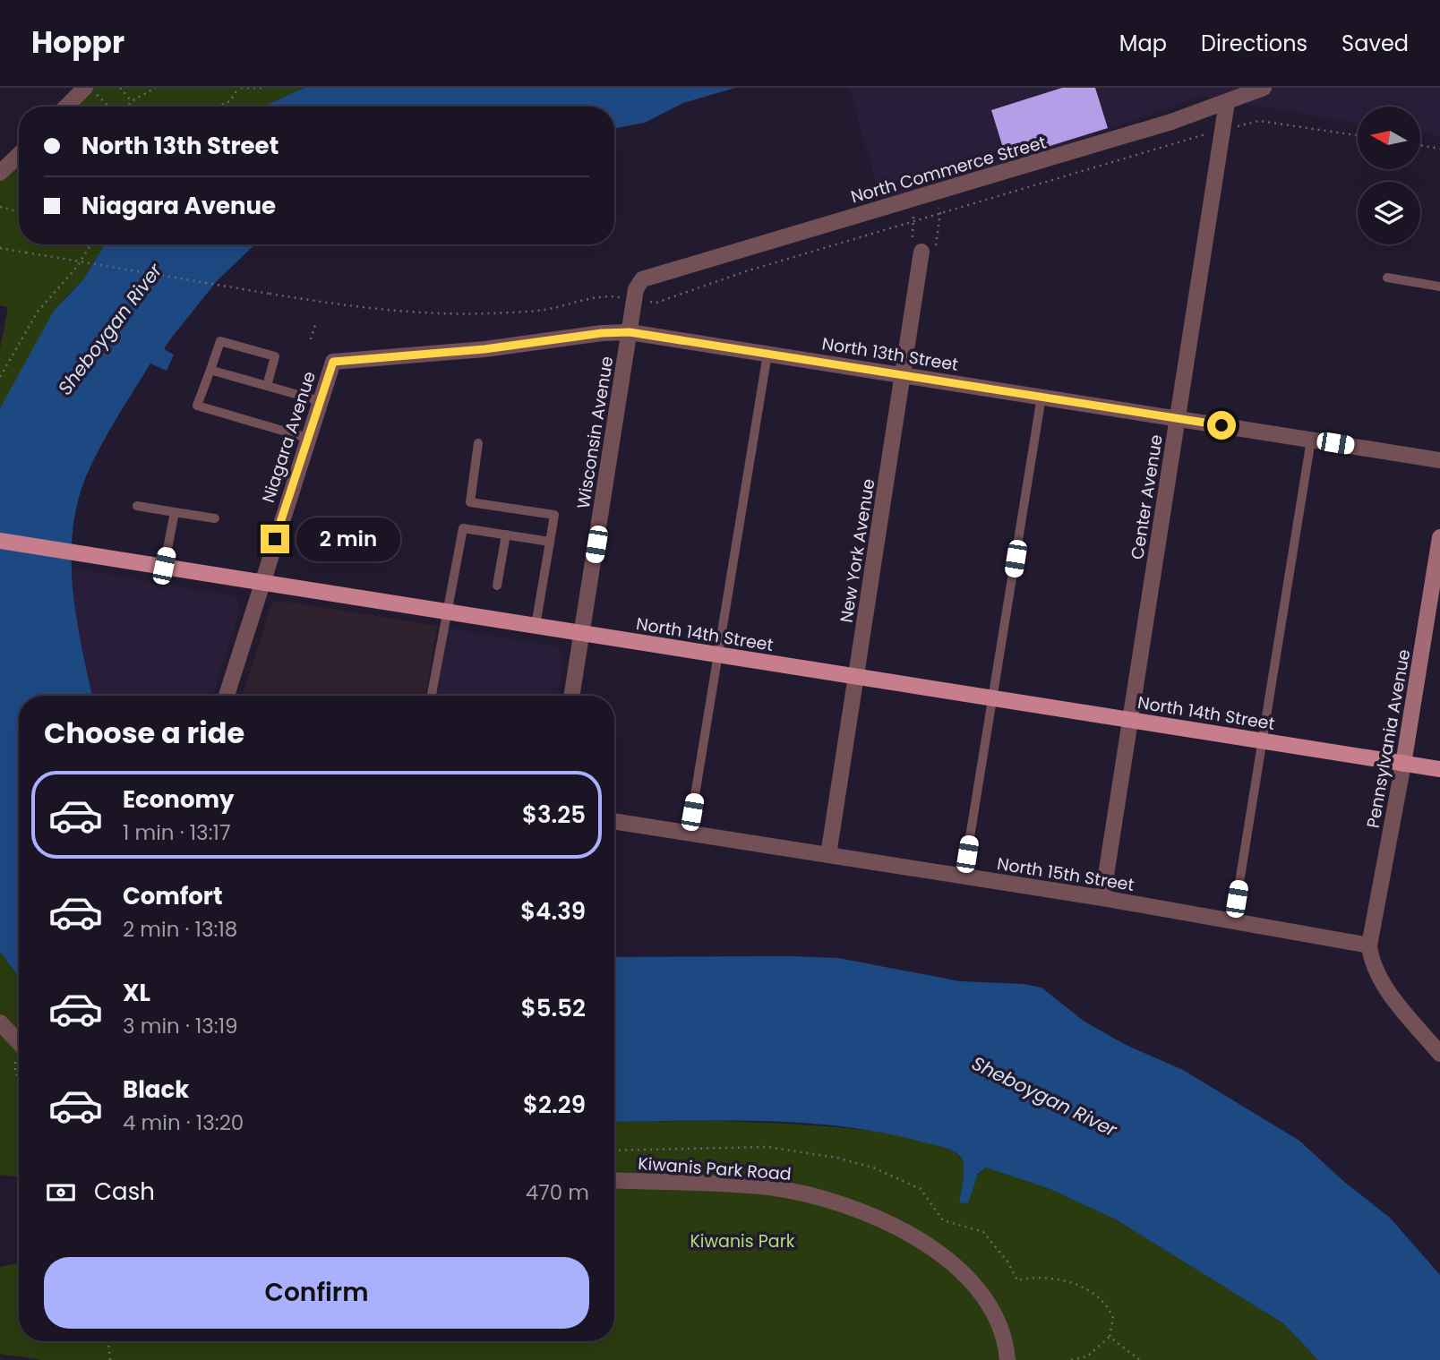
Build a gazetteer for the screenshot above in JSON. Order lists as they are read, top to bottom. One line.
{"streets":{"main road":["North 14th Street"],"street":["North Commerce Street","North 13th Street","Wisconsin Avenue","Niagara Avenue","Center Avenue","New York Avenue","Pennsylvania Avenue","North 15th Street","Kiwanis Park Road"]},"crossings":[["North Commerce Street","Wisconsin Avenue"],["North Commerce Street","Center Avenue"],["North 13th Street","Wisconsin Avenue"],["North 13th Street","Niagara Avenue"],["North 13th Street","Center Avenue"],["North 13th Street","New York Avenue"],["Wisconsin Avenue","North 14th Street"],["Niagara Avenue","North 14th Street"],["Center Avenue","North 14th Street"],["Center Avenue","North 15th Street"],["New York Avenue","North 14th Street"],["New York Avenue","North 15th Street"],["North 14th Street","Pennsylvania Avenue"],["Pennsylvania Avenue","North 15th Street"]],"water":["Sheboygan River"],"parks":["Kiwanis Park"],"north":"left","page":{"header":"Hoppr","nav":["Map","Directions","Saved"],"banner":["North 13th Street","Niagara Avenue"],"bubble":"2 min","heading":"Choose a ride","list":[{"name":"Economy","note":"1 min · 13:17","value":"$3.25"},{"name":"Comfort","note":"2 min · 13:18","value":"$4.39"},{"name":"XL","note":"3 min · 13:19","value":"$5.52"},{"name":"Black","note":"4 min · 13:20","value":"$2.29"}],"pay":["Cash","470 m"],"buttons":"Confirm"}}
